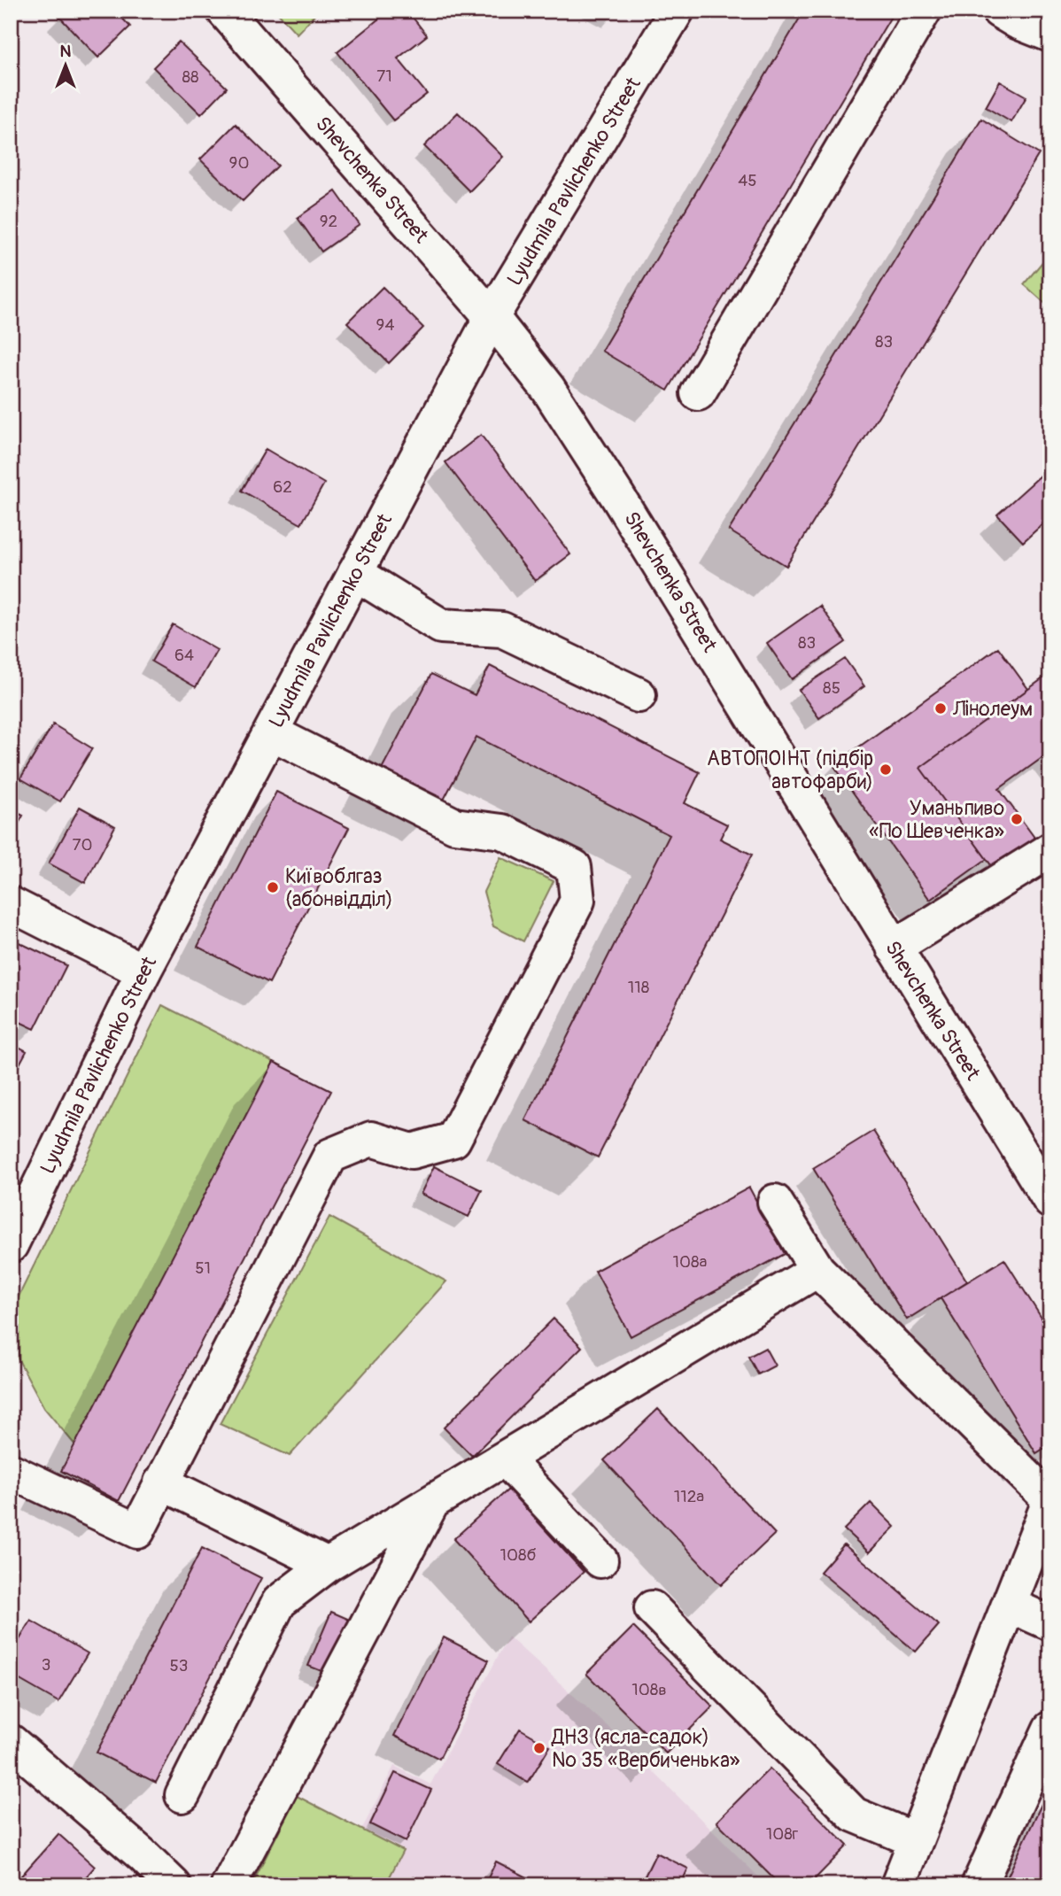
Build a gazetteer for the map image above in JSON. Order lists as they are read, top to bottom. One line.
{"streets":{"street":["Shevchenka Street","Lyudmila Pavlichenko Street"]},"crossings":[["Shevchenka Street","Lyudmila Pavlichenko Street"]],"places":["Лінолеум","АВТОПОІНТ (підбір автофарби)","Уманьпиво «По Шевченка»","Київоблгаз (абонвідділ)","ДНЗ (ясла-садок) № 35 «Вербиченька»"],"house_numbers":["71","88","90","45","92","94","83","62","83","64","85","70","118","108а","51","112а","108б","3","53","108в","108г"],"north":"top"}
